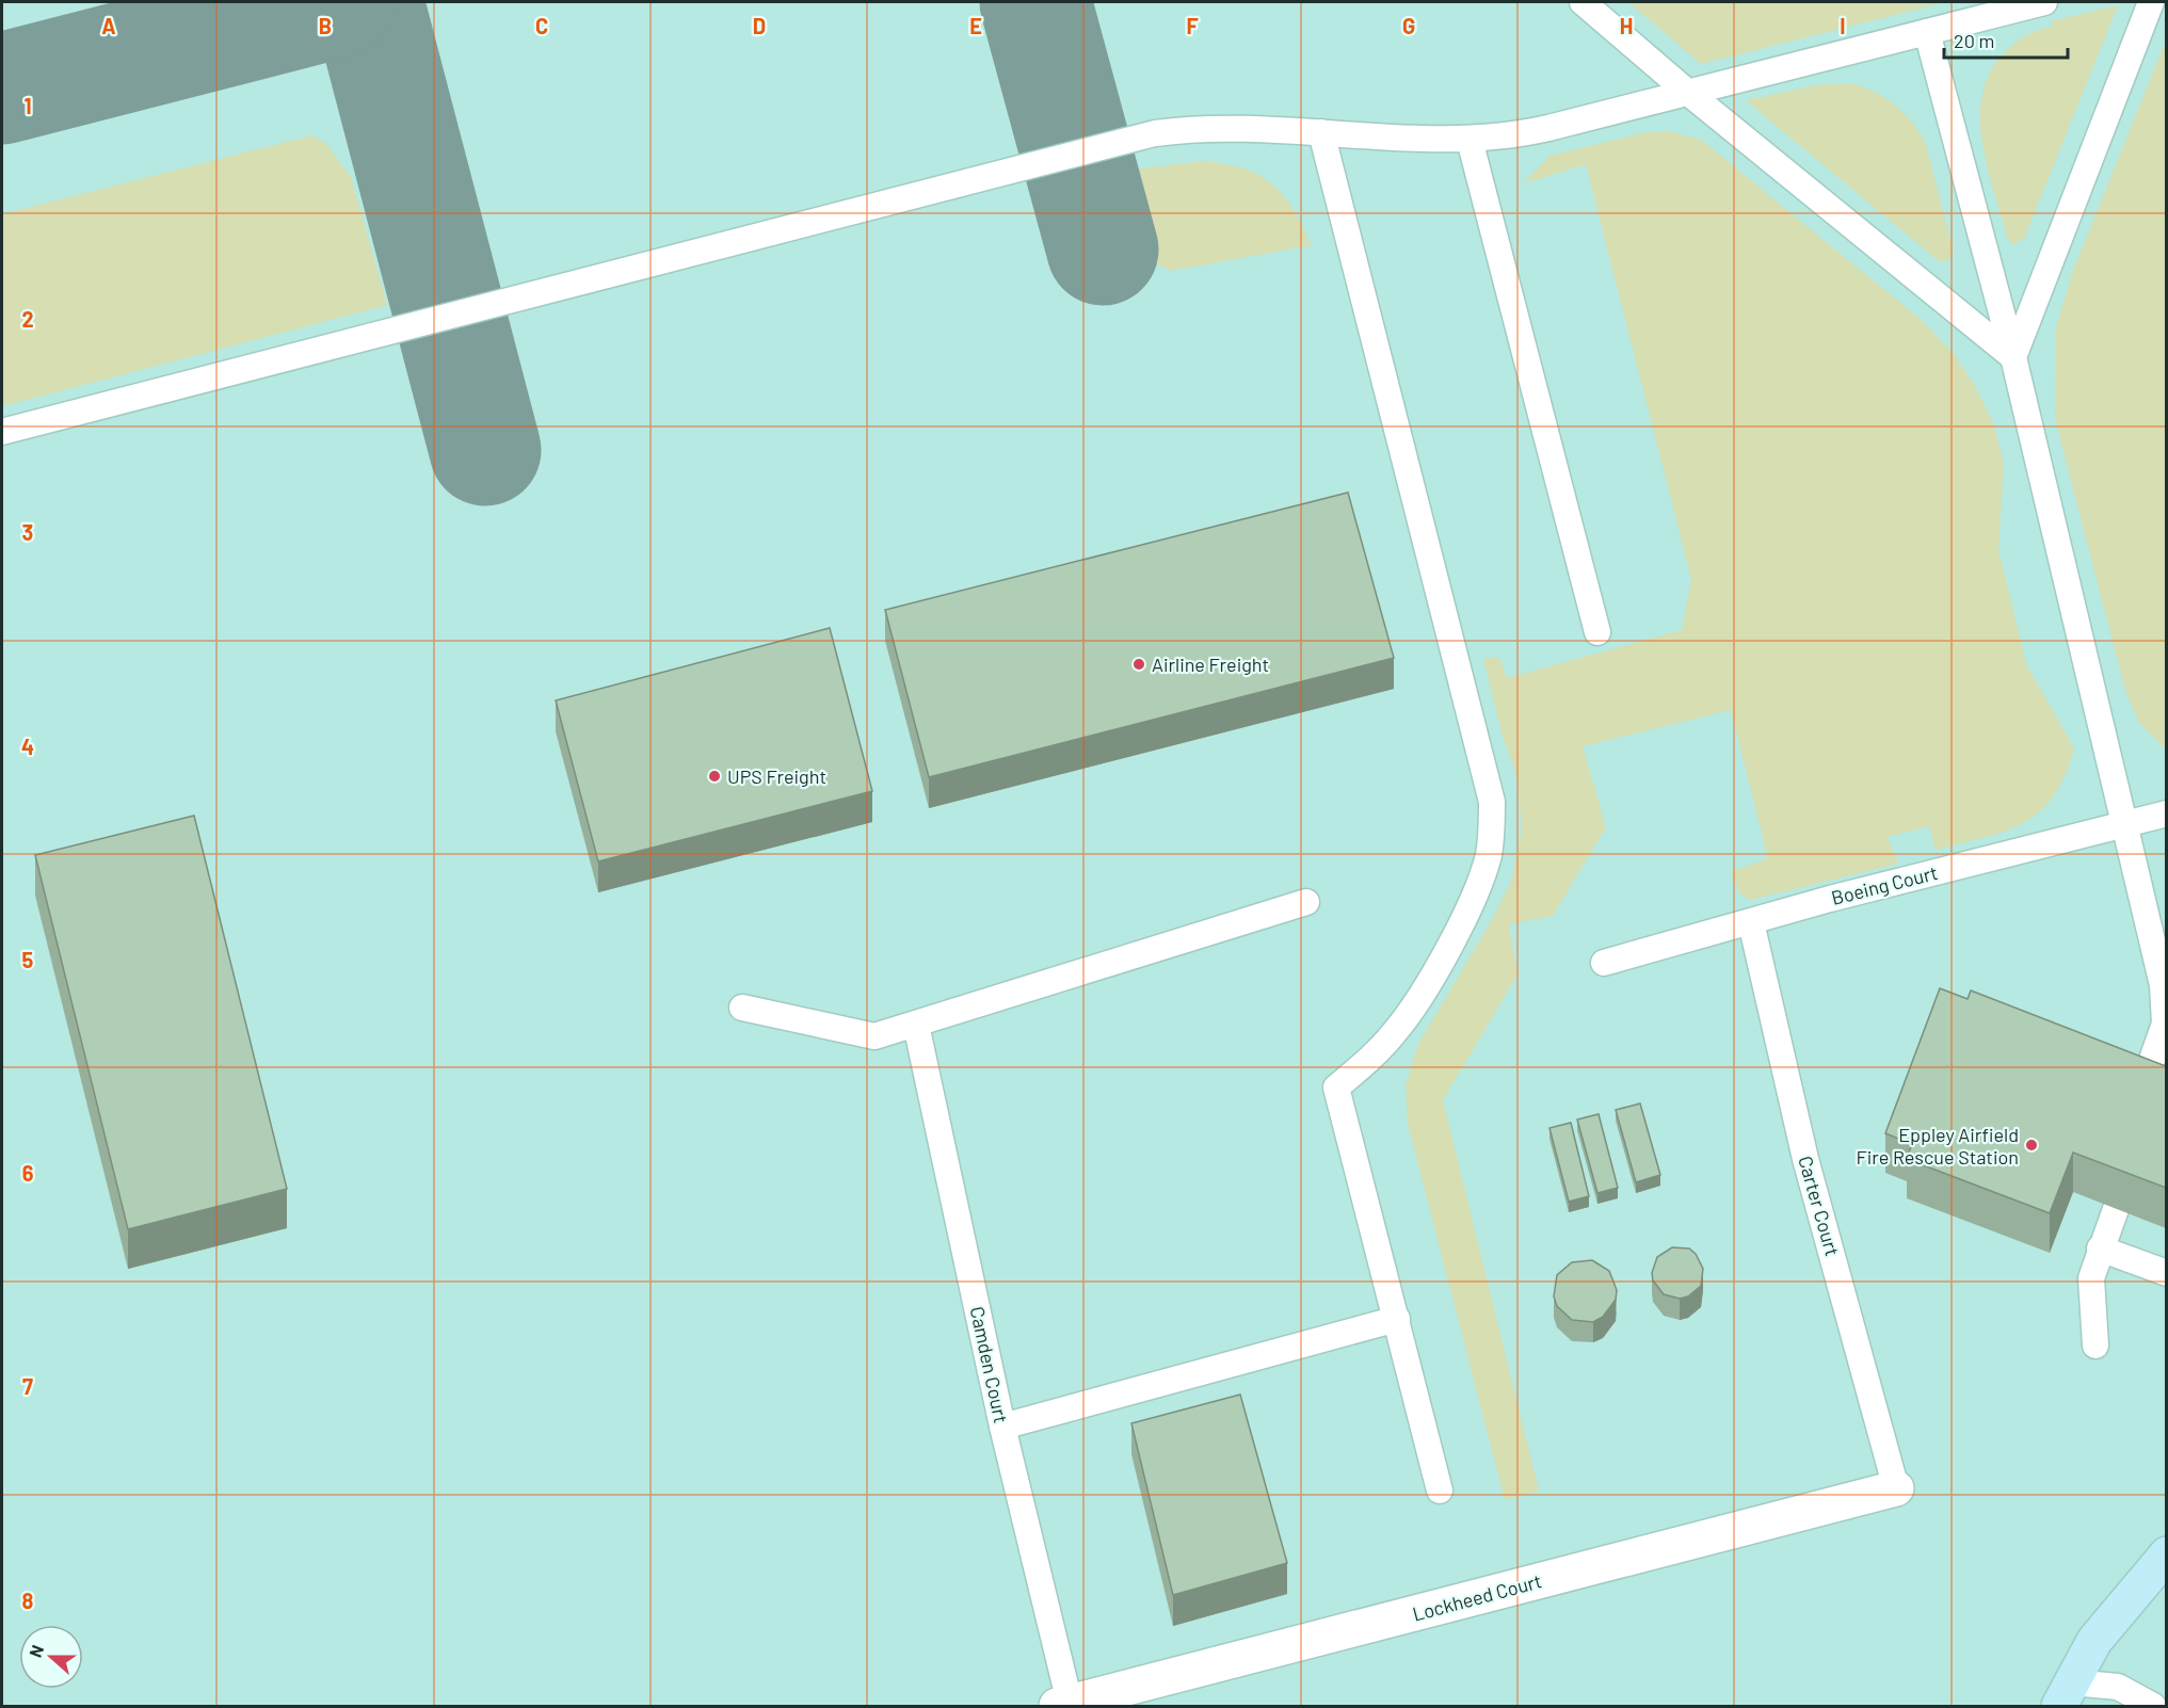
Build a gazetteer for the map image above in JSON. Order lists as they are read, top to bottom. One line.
{"streets":{"street":["Lockheed Court"],"lane":["Boeing Court","Carter Court","Camden Court"]},"crossings":[["Boeing Court","Carter Court"],["Carter Court","Lockheed Court"],["Camden Court","Lockheed Court"]],"places":["Airline Freight","UPS Freight","Eppley Airfield Fire Rescue Station"],"scale_bar":"20 m","north":"left","grid":{"columns":["A","B","C","D","E","F","G","H","I"],"rows":["1","2","3","4","5","6","7","8"]}}
